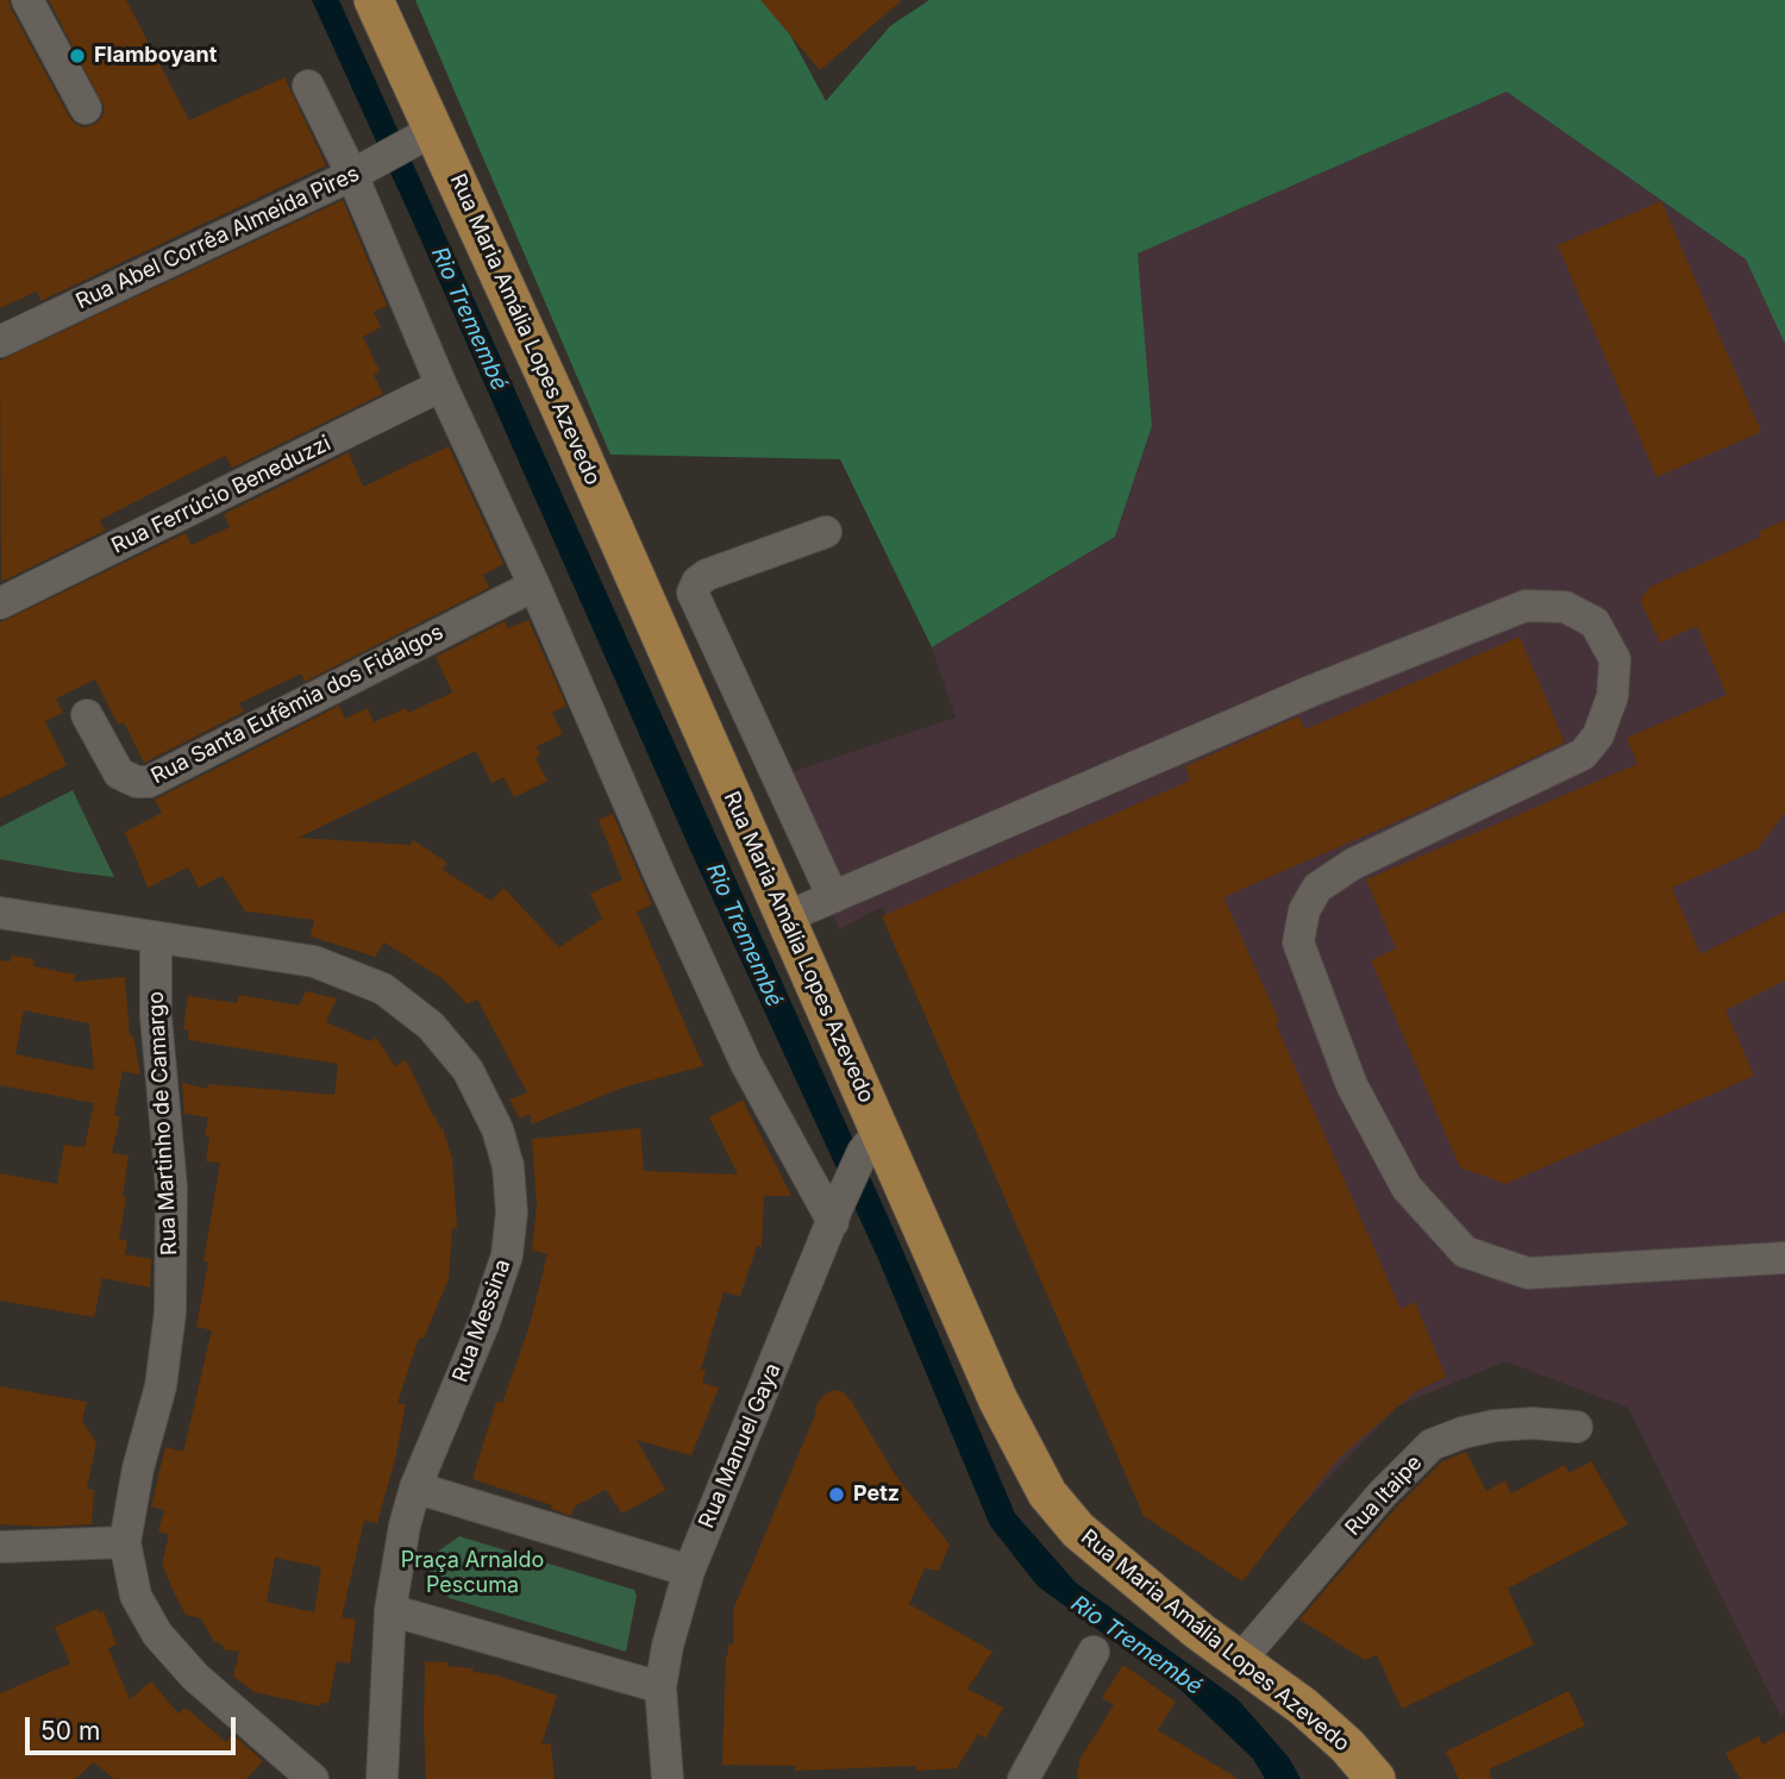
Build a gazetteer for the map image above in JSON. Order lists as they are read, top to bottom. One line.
{"streets":{"main road":["Rua Maria Amália Lopes Azevedo"],"street":["Rua Abel Corrêa Almeida Pires","Rua Ferrúcio Beneduzzi","Rua Santa Eufêmia dos Fidalgos","Rua Martinho de Camargo","Rua Messina","Rua Manuel Gaya","Rua Itaipe"]},"crossings":[["Rua Abel Corrêa Almeida Pires","Rua Maria Amália Lopes Azevedo"],["Rua Maria Amália Lopes Azevedo","Rua Manuel Gaya"],["Rua Maria Amália Lopes Azevedo","Rua Itaipe"],["Rua Martinho de Camargo","Rua Messina"]],"water":["Rio Tremembé"],"parks":["Praça Arnaldo Pescuma"],"places":["Flamboyant","Petz"],"scale_bar":"50 m"}
